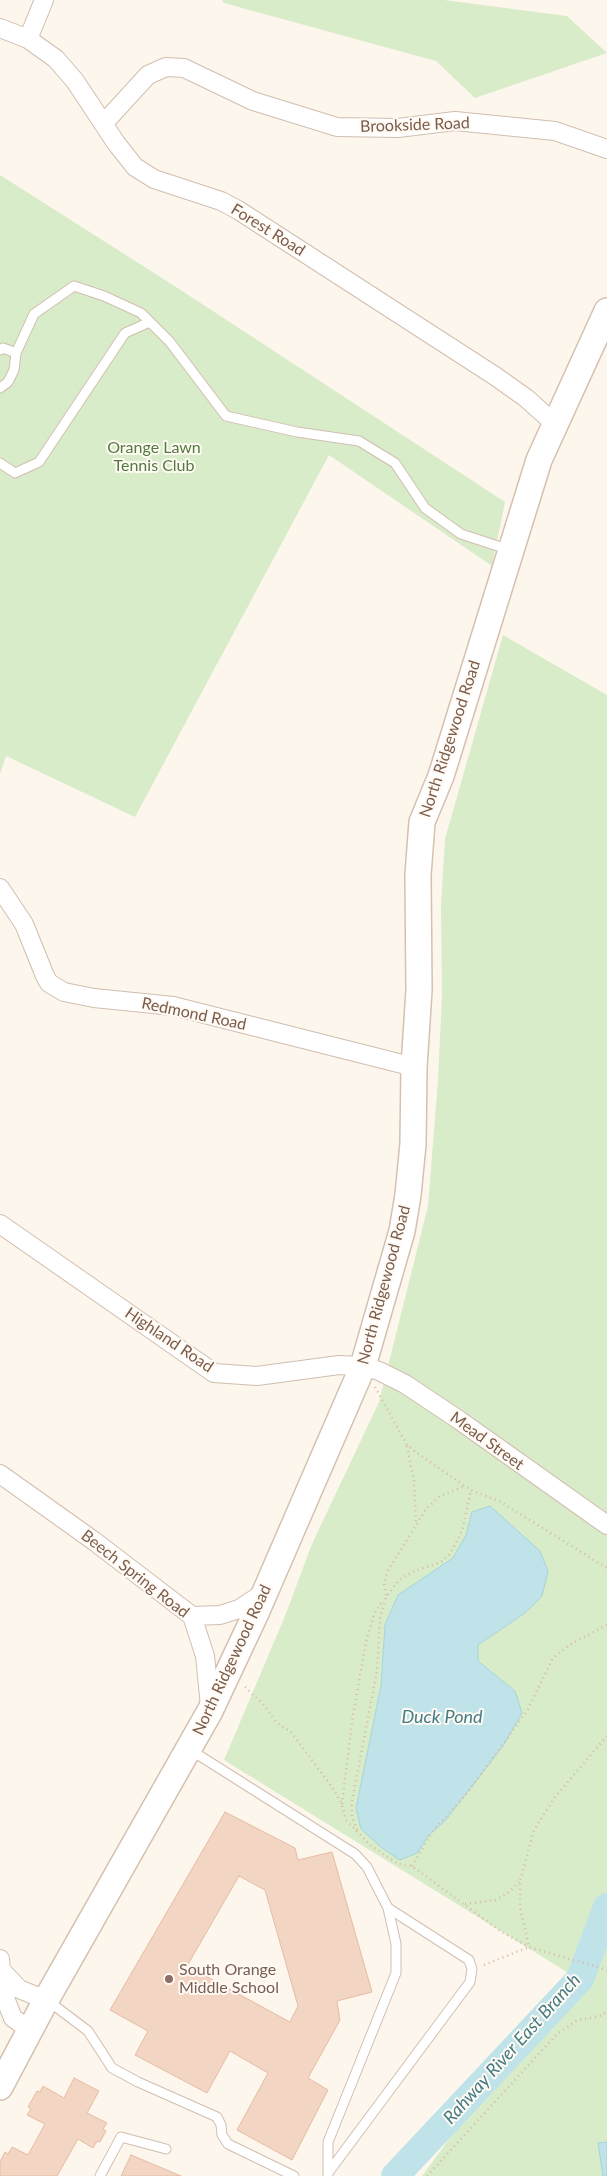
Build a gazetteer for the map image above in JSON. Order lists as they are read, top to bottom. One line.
{"streets":{"street":["Brookside Road","Forest Road","North Ridgewood Road","Redmond Road","Highland Road","Mead Street","Beech Spring Road"]},"crossings":[["Brookside Road","Forest Road"],["Forest Road","North Ridgewood Road"],["North Ridgewood Road","Redmond Road"],["North Ridgewood Road","Highland Road"],["North Ridgewood Road","Mead Street"],["North Ridgewood Road","Beech Spring Road"],["Highland Road","Mead Street"]],"water":["Duck Pond","Rahway River East Branch"],"parks":["Orange Lawn Tennis Club"],"places":["South Orange Middle School"]}
